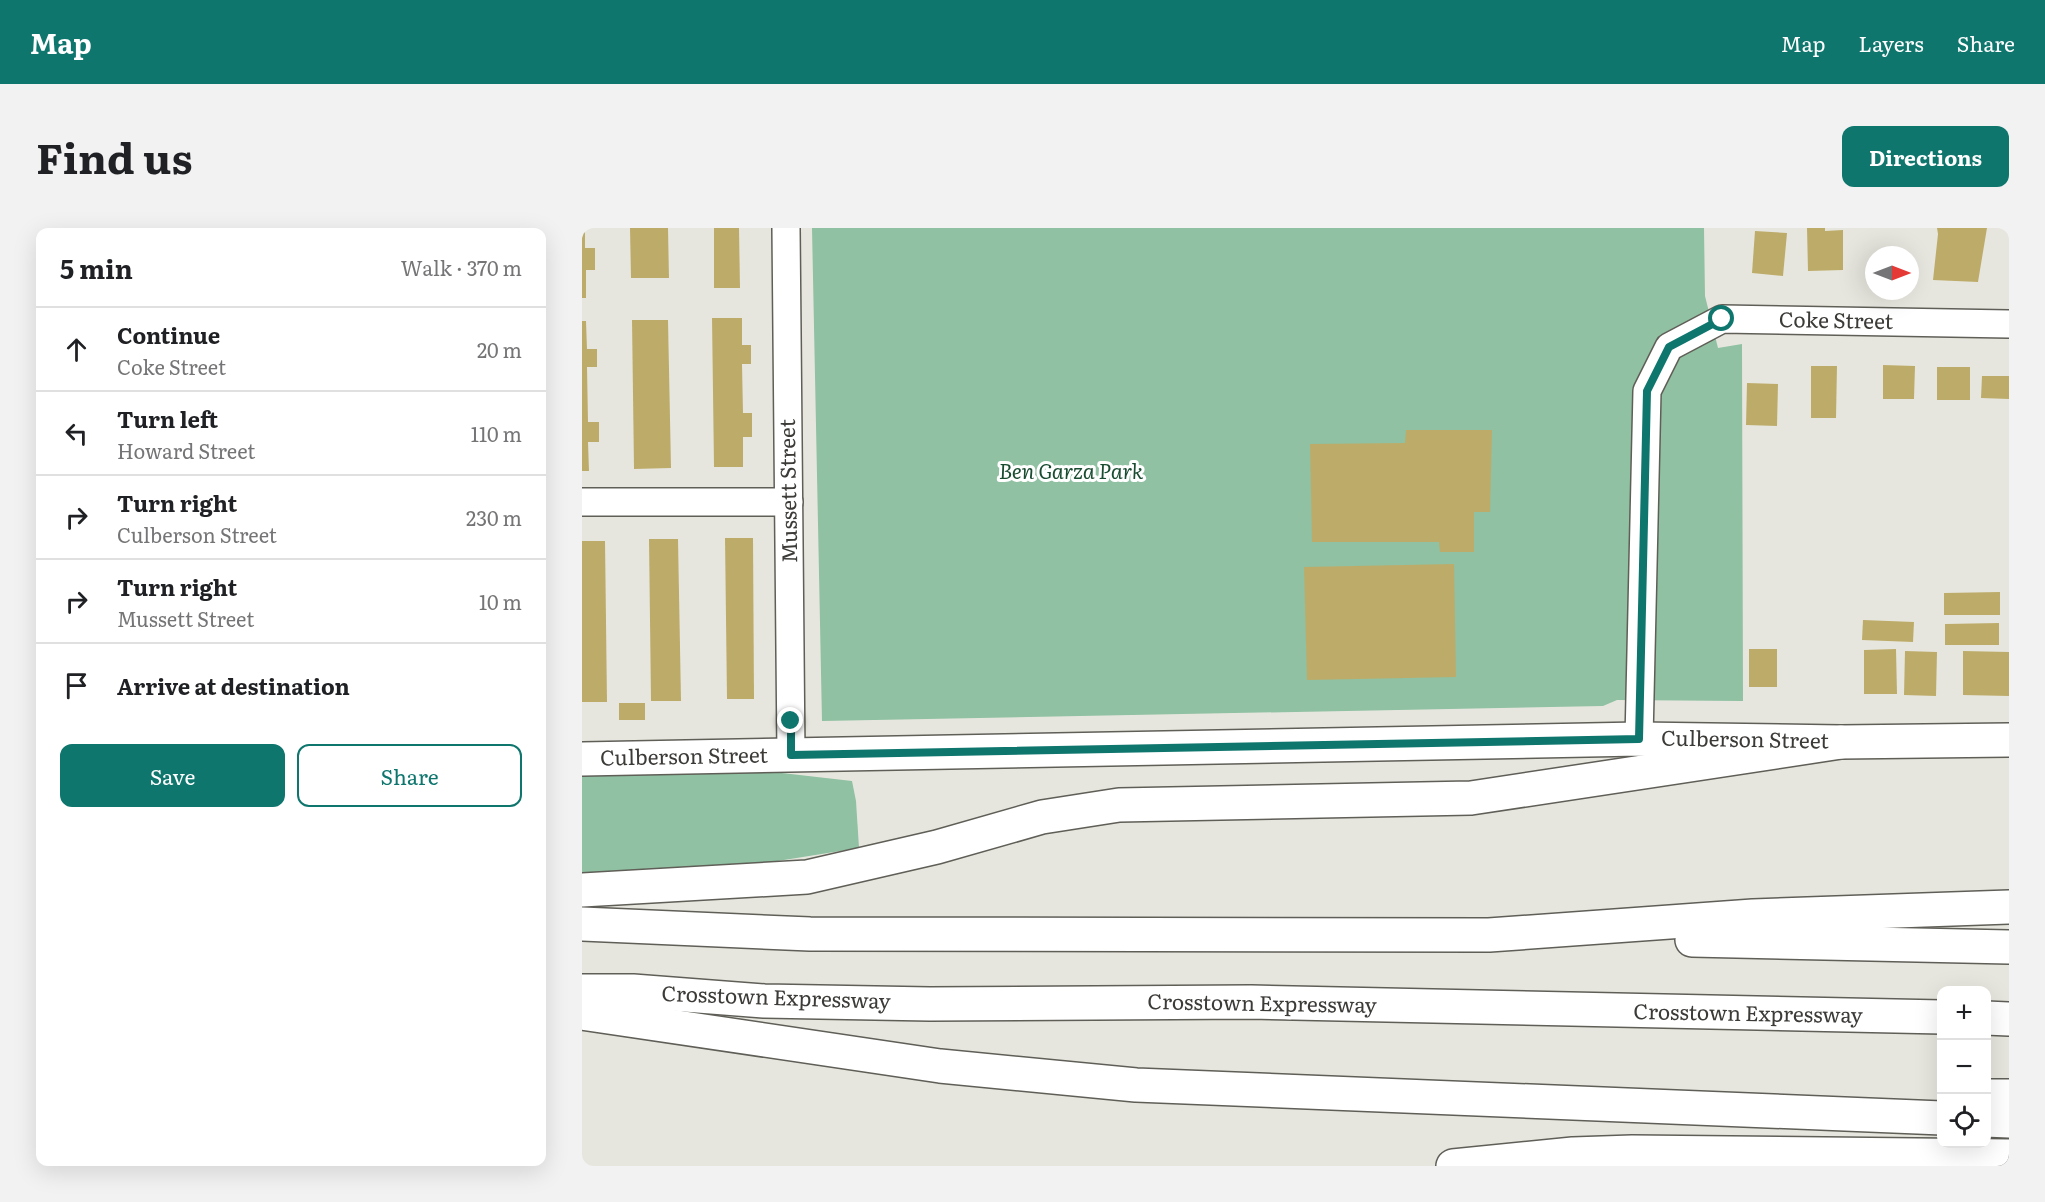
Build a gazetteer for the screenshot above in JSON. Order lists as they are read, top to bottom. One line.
{"streets":{"main road":["Culberson Street","Crosstown Expressway"],"street":["Coke Street","Mussett Street"]},"crossings":[["Coke Street","Culberson Street"],["Mussett Street","Culberson Street"]],"parks":["Ben Garza Park"],"north":"right","page":{"header":"Map","nav":["Map","Layers","Share"],"title":"Find us","buttons":["Directions",["Save","Share"]],"heading":["5 min","Walk · 370 m"],"list":[["Continue","Coke Street","20 m"],["Turn left","Howard Street","110 m"],["Turn right","Culberson Street","230 m"],["Turn right","Mussett Street","10 m"],"Arrive at destination"],"map_buttons":["+","−"]}}
